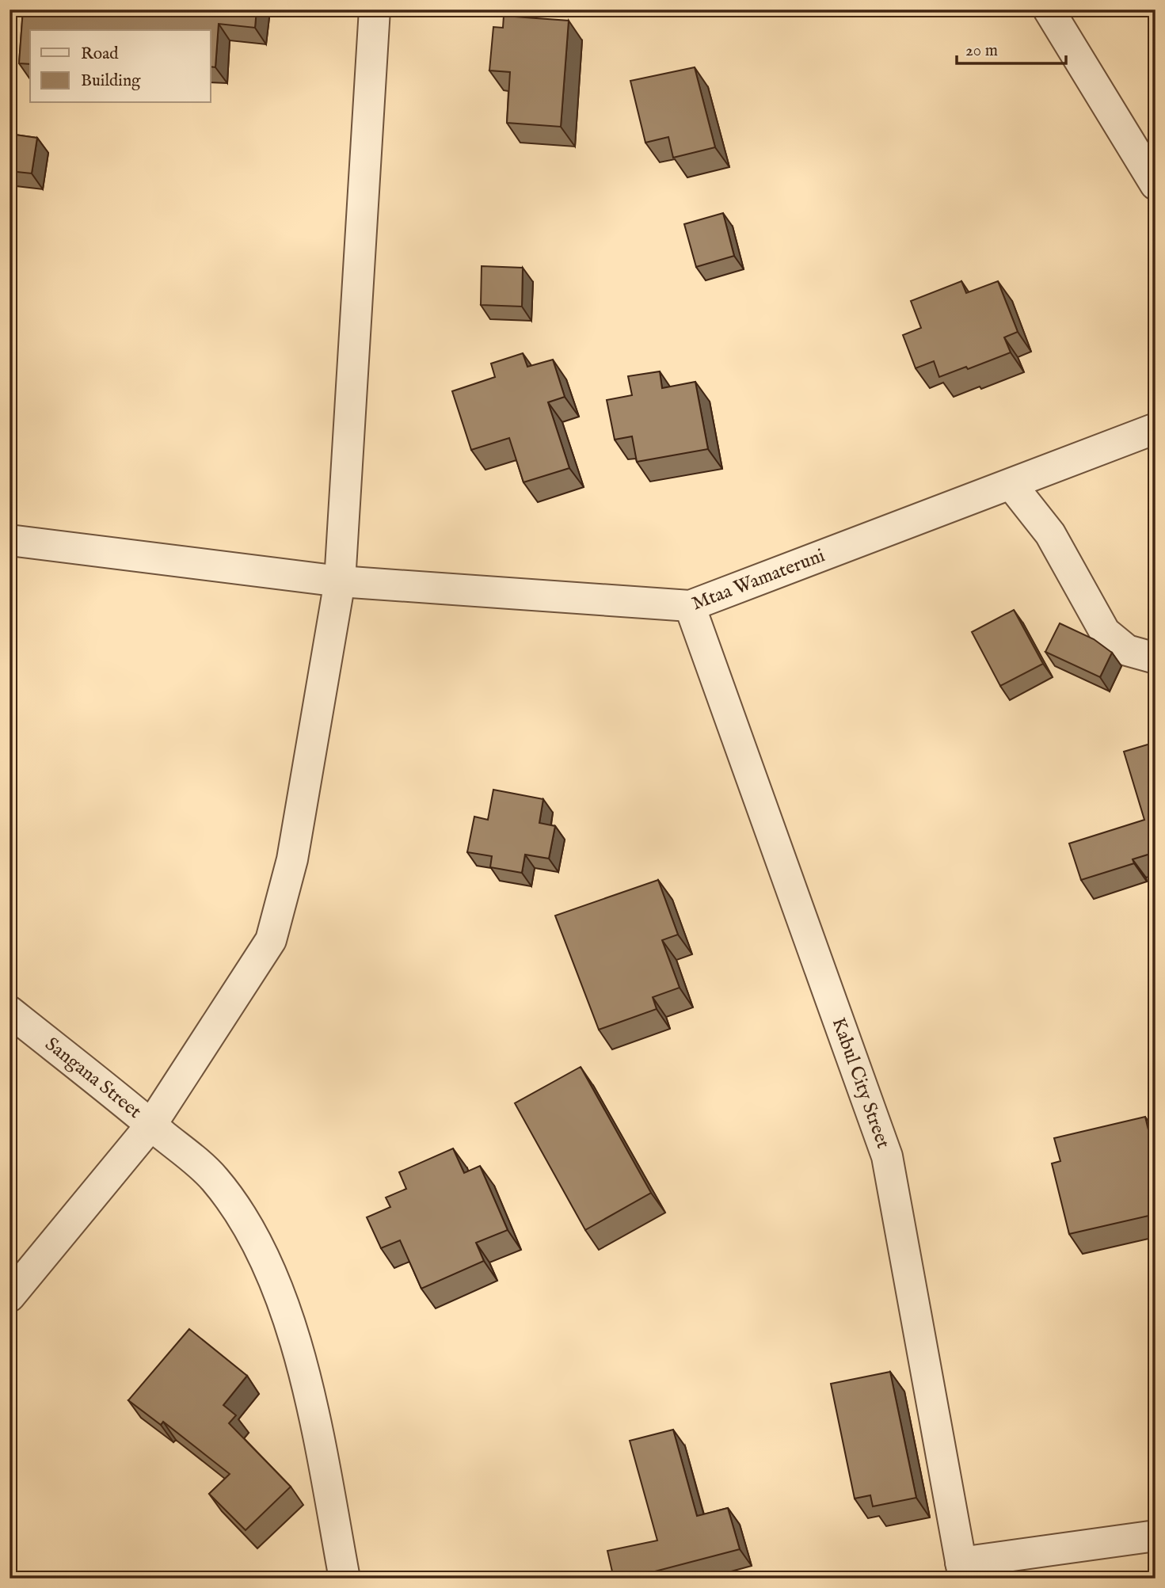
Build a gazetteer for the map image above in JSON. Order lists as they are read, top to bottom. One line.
{"streets":{"street":["Mtaa Wamateruni","Sangana Street","Kabul City Street"]},"crossings":[["Mtaa Wamateruni","Kabul City Street"]],"legend":["Road","Building"],"scale_bar":"20 m"}
